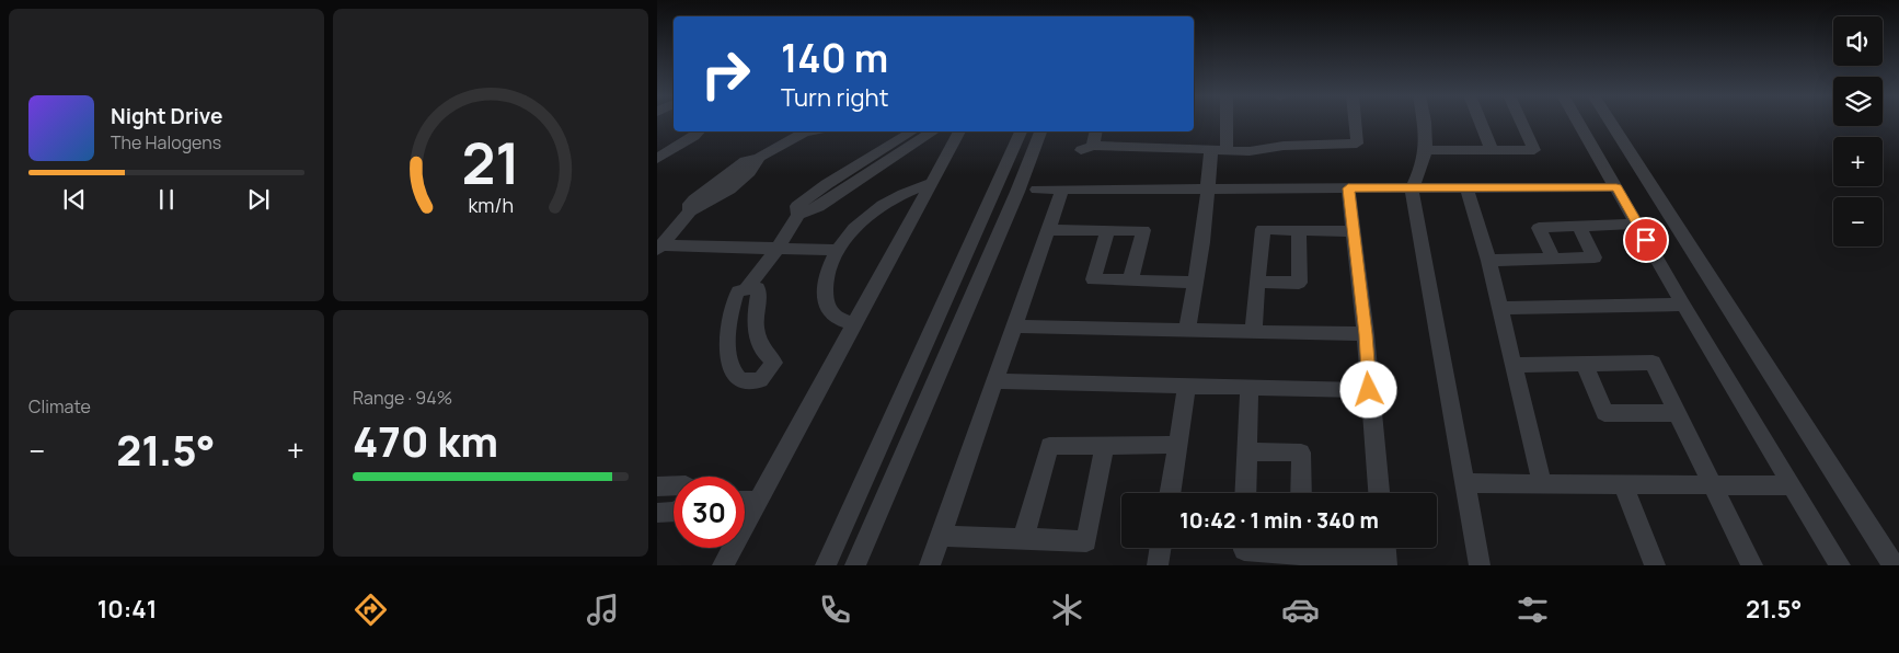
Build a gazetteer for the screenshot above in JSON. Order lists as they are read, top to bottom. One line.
{"page":{"map_buttons":["+","−"],"turn":["140 m","Turn right"],"song":["Night Drive","The Halogens"],"tile":["Climate",["Range · 94%","470 km"]],"heat":["−","21.5°","+"],"limit":"30","trip":"10:42 · 1 min · 340 m","tabs":["10:41","21.5°"],"gauge":["21","km/h"]}}
